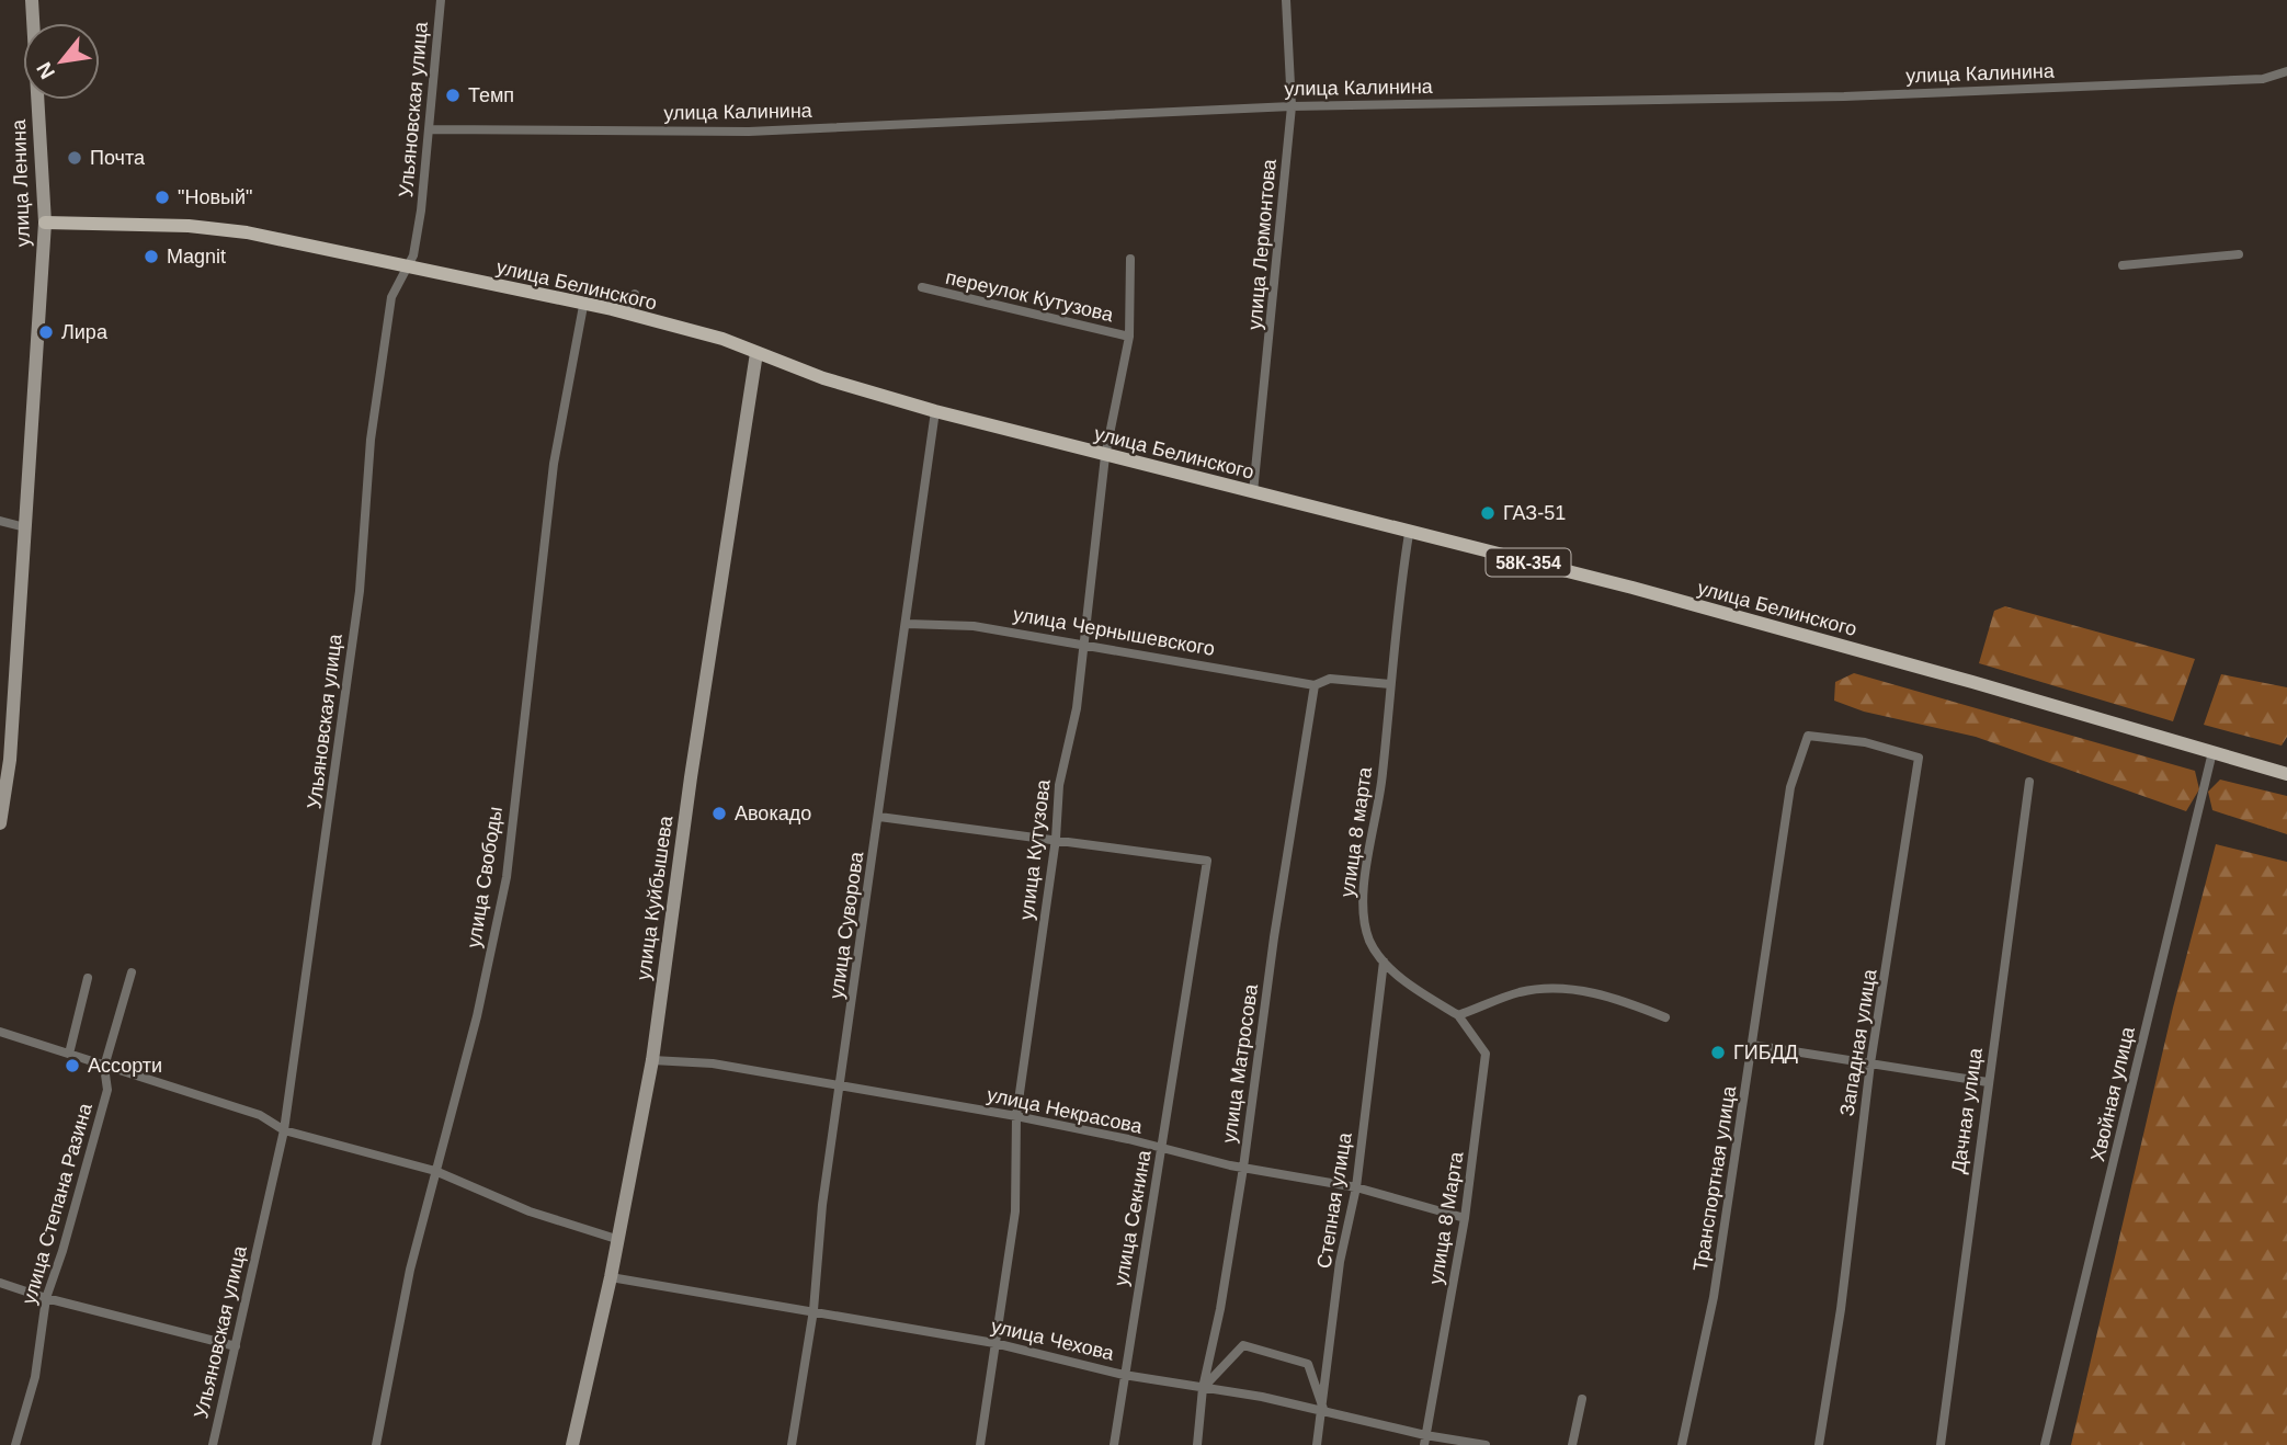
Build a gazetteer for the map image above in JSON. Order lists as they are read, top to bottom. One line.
{"streets":{"main road":["улица Ленина","улица Белинского","58К-354","улица Куйбышева"],"street":["улица Калинина","Ульяновская улица","улица Лермонтова","переулок Кутузова","улица Чернышевского","улица 8 марта","улица Кутузова","улица Свободы","улица Суворова","Западная улица","улица Матросова","Хвойная улица","улица Некрасова","Дачная улица","Транспортная улица","Степная улица","улица Степана Разина","улица Секнина","улица 8 Марта","улица Чехова"]},"crossings":[["улица Калинина","Ульяновская улица"],["улица Калинина","улица Лермонтова"],["Ульяновская улица","улица Белинского"],["улица Ленина","улица Белинского"],["улица Лермонтова","улица Белинского"],["улица Белинского","улица 8 марта"],["улица Белинского","улица Кутузова"],["улица Белинского","улица Свободы"],["улица Белинского","улица Куйбышева"],["улица Белинского","улица Суворова"],["улица Белинского","Хвойная улица"],["переулок Кутузова","улица Кутузова"],["улица Чернышевского","улица 8 марта"],["улица Чернышевского","улица Кутузова"],["улица Чернышевского","улица Суворова"],["улица Чернышевского","улица Матросова"],["улица 8 марта","Степная улица"],["улица 8 марта","улица 8 Марта"],["улица Кутузова","улица Некрасова"],["улица Кутузова","улица Секнина"],["улица Кутузова","улица Чехова"],["улица Куйбышева","улица Некрасова"],["улица Куйбышева","улица Чехова"],["улица Суворова","улица Некрасова"],["улица Суворова","улица Чехова"],["Западная улица","Транспортная улица"],["улица Матросова","улица Некрасова"],["улица Матросова","улица Чехова"],["улица Некрасова","Степная улица"],["улица Некрасова","улица Секнина"],["улица Некрасова","улица 8 Марта"],["Степная улица","улица Чехова"],["улица Секнина","улица Чехова"],["улица 8 Марта","улица Чехова"]],"places":["Темп","Почта","\"Новый\"","Magnit","Лира","ГАЗ-51","Авокадо","ГИБДД","Ассорти"],"north":"bottom left"}
